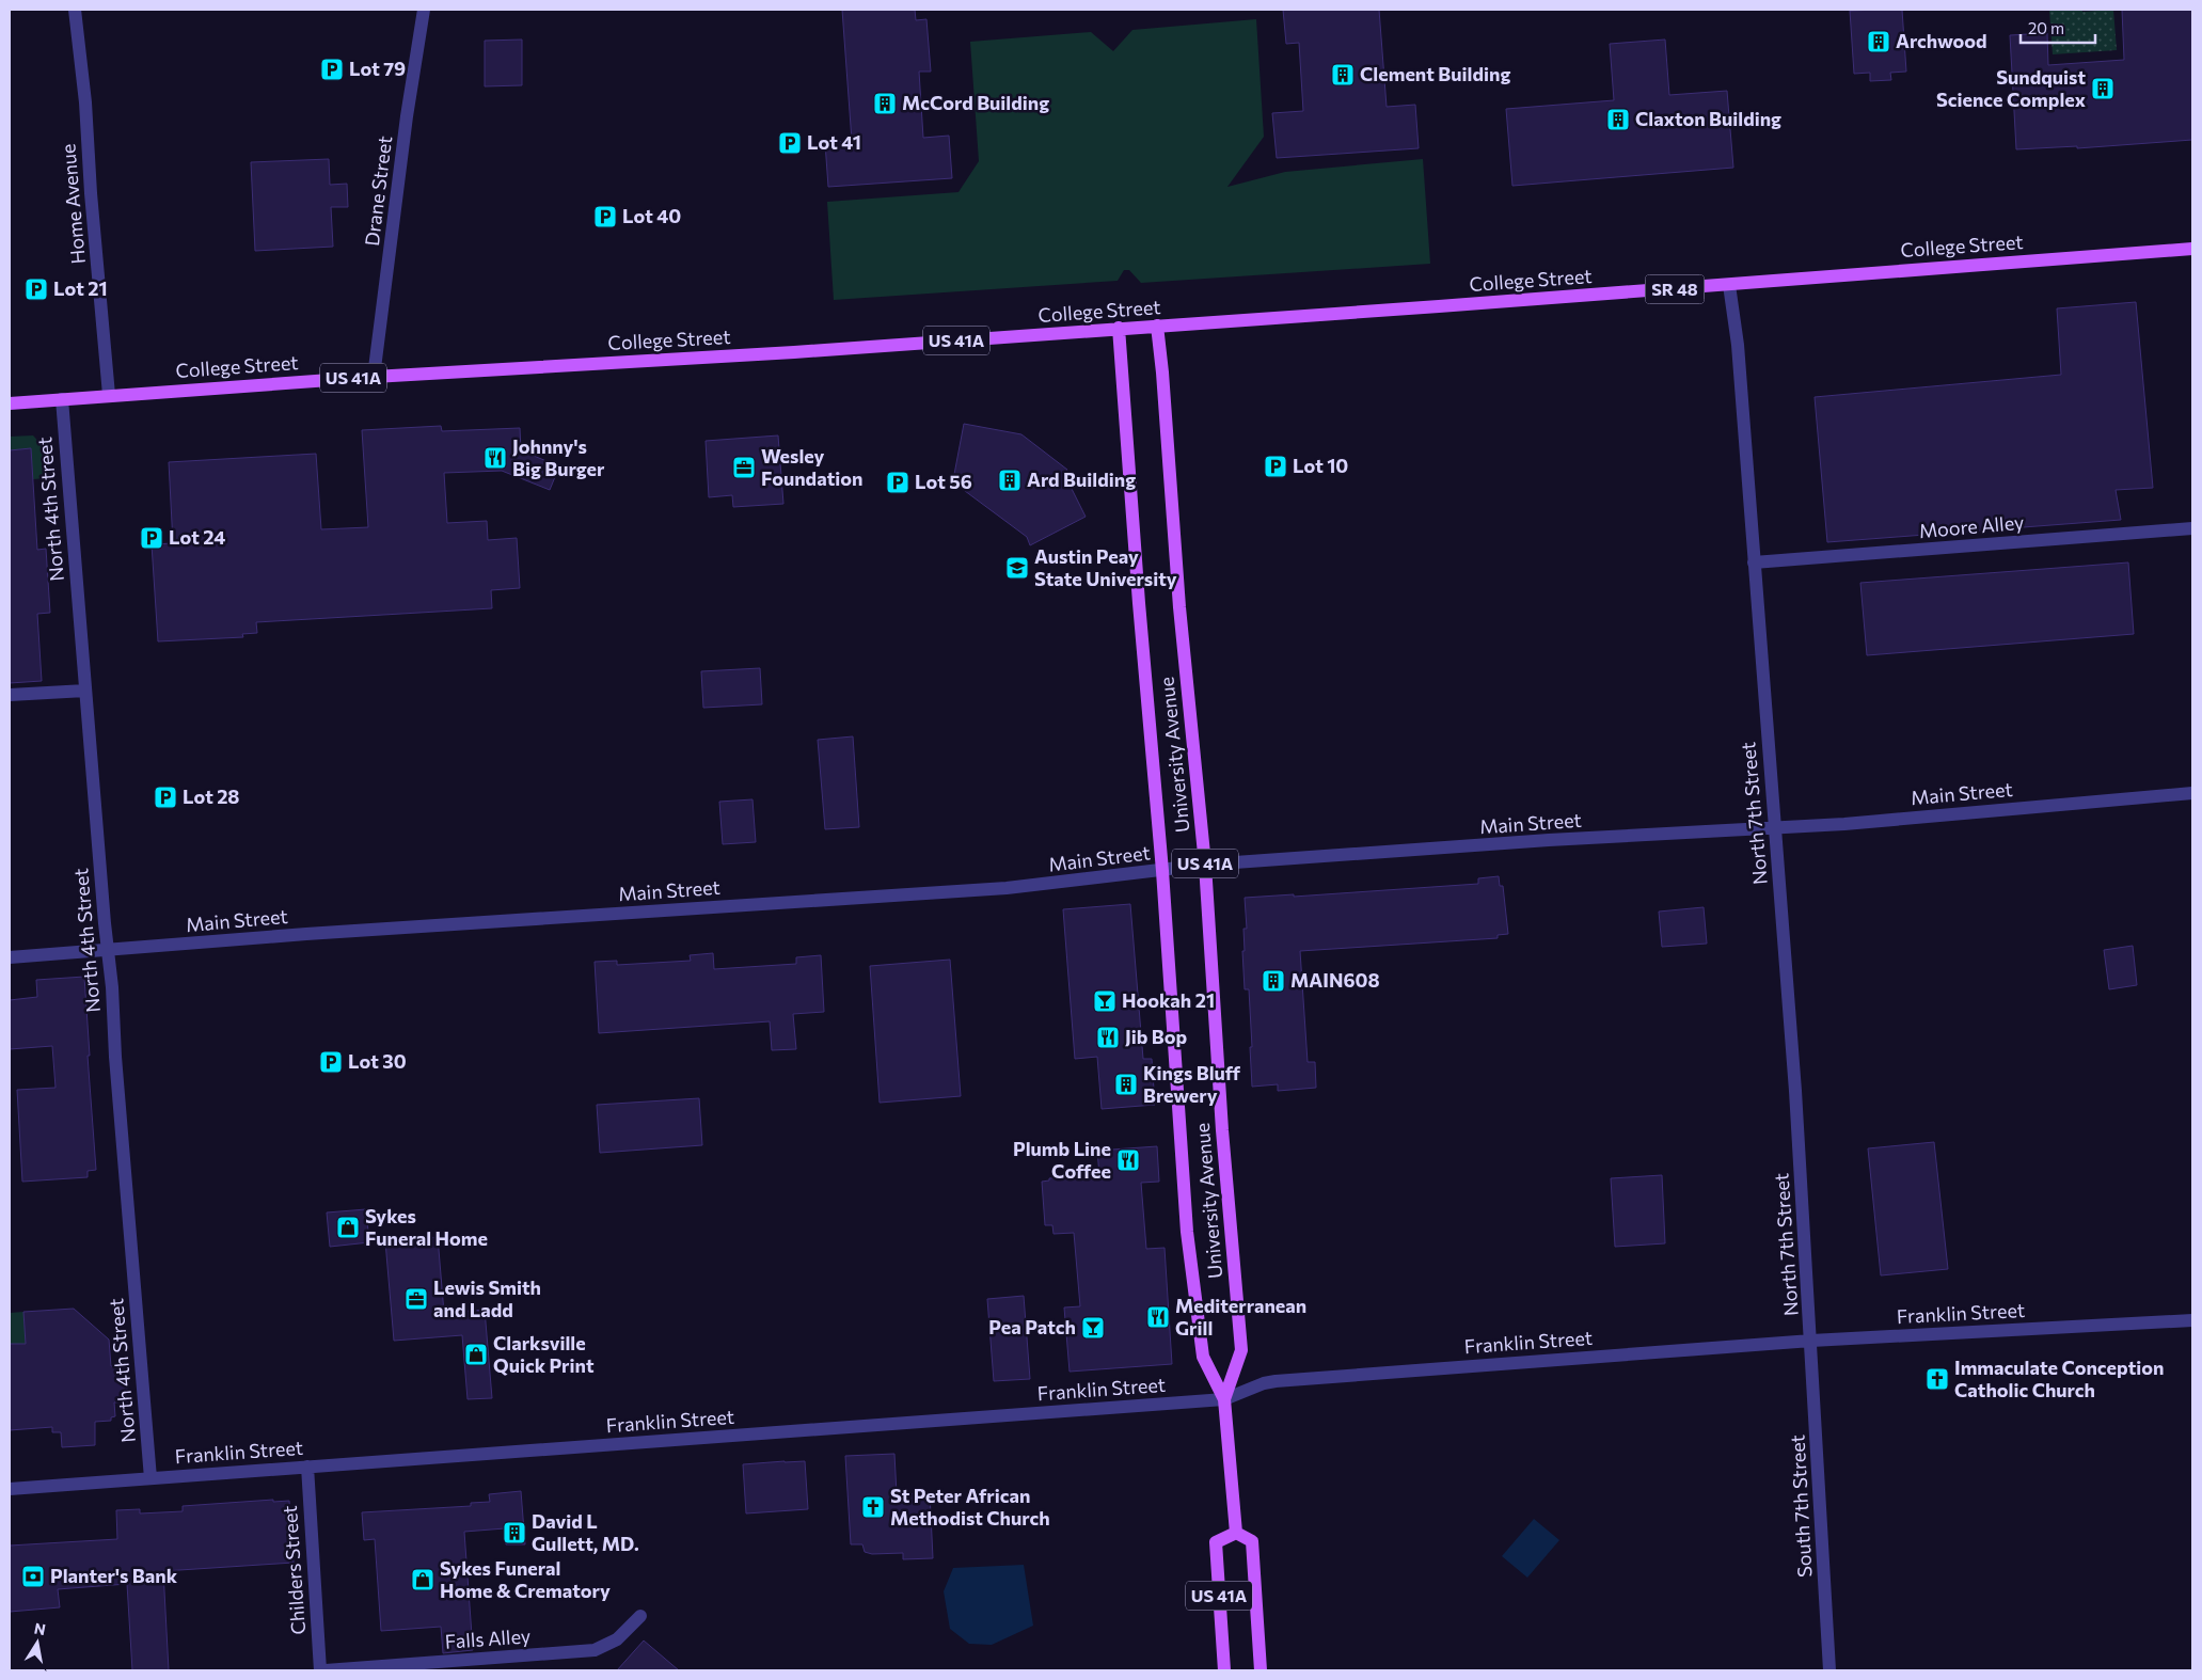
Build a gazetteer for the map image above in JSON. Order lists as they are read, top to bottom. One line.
{"streets":{"main road":["College Street","SR 48","US 41A","University Avenue"],"street":["Drane Street","Home Avenue","North 4th Street","Moore Alley","Main Street","North 7th Street","Franklin Street","South 7th Street","Childers Street","Falls Alley"]},"crossings":[["Drane Street","College Street"],["Home Avenue","College Street"],["College Street","North 4th Street"],["College Street","University Avenue"],["College Street","North 7th Street"],["US 41A","University Avenue"],["North 4th Street","Main Street"],["North 4th Street","Franklin Street"],["Moore Alley","North 7th Street"],["University Avenue","Main Street"],["University Avenue","Franklin Street"],["Main Street","North 7th Street"],["North 7th Street","Franklin Street"],["North 7th Street","South 7th Street"],["Franklin Street","South 7th Street"],["Franklin Street","Childers Street"]],"places":{"building":["Archwood","Clement Building","Sundquist Science Complex","McCord Building","Claxton Building","Ard Building","MAIN608","Kings Bluff Brewery","David L Gullett, MD."],"parking":["Lot 79","Lot 41","Lot 40","Lot 21","Lot 10","Lot 56","Lot 24","Lot 28","Lot 30"],"restaurant":["Johnny's Big Burger","Jib Bop","Plumb Line Coffee","Mediterranean Grill"],"office":["Wesley Foundation","Lewis Smith and Ladd"],"school or university":["Austin Peay State University"],"bar":["Hookah 21","Pea Patch"],"shop":["Sykes Funeral Home","Clarksville Quick Print","Sykes Funeral Home & Crematory"],"church":["Immaculate Conception Catholic Church","St Peter African Methodist Church"],"bank":["Planter's Bank"]},"scale_bar":"20 m","north":"top"}
